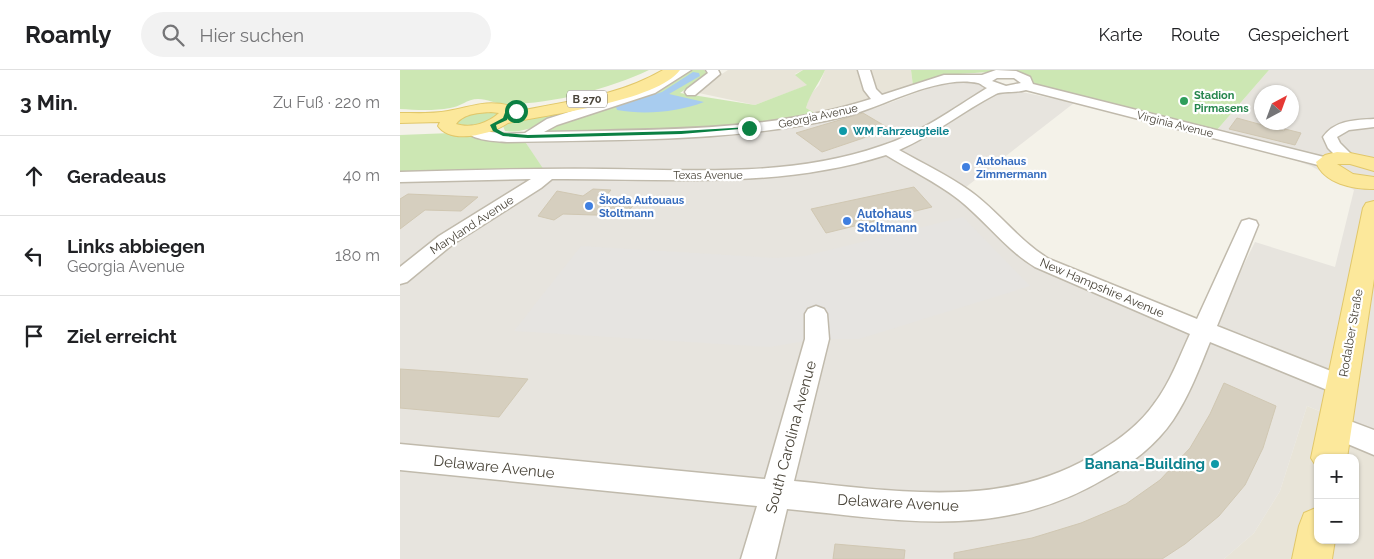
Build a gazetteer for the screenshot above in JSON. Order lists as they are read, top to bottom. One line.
{"streets":{"main road":["B 270","Rodalber Straße"],"street":["Georgia Avenue","Virginia Avenue","Texas Avenue","Maryland Avenue","New Hampshire Avenue","South Carolina Avenue","Delaware Avenue"]},"crossings":[["B 270","Georgia Avenue"],["Texas Avenue","Maryland Avenue"],["Texas Avenue","New Hampshire Avenue"],["New Hampshire Avenue","Rodalber Straße"],["New Hampshire Avenue","Delaware Avenue"],["South Carolina Avenue","Delaware Avenue"]],"places":["Stadion Pirmasens","WM Fahrzeugteile","Autohaus Zimmermann","Škoda Autouaus Stoltmann","Autohaus Stoltmann","Banana-Building"],"north":"top right","page":{"header":"Roamly","search":"Hier suchen","nav":["Karte","Route","Gespeichert"],"heading":["3 Min.","Zu Fuß · 220 m"],"list":[["Geradeaus","40 m"],["Links abbiegen","Georgia Avenue","180 m"],"Ziel erreicht"],"map_buttons":["+","−"]}}
